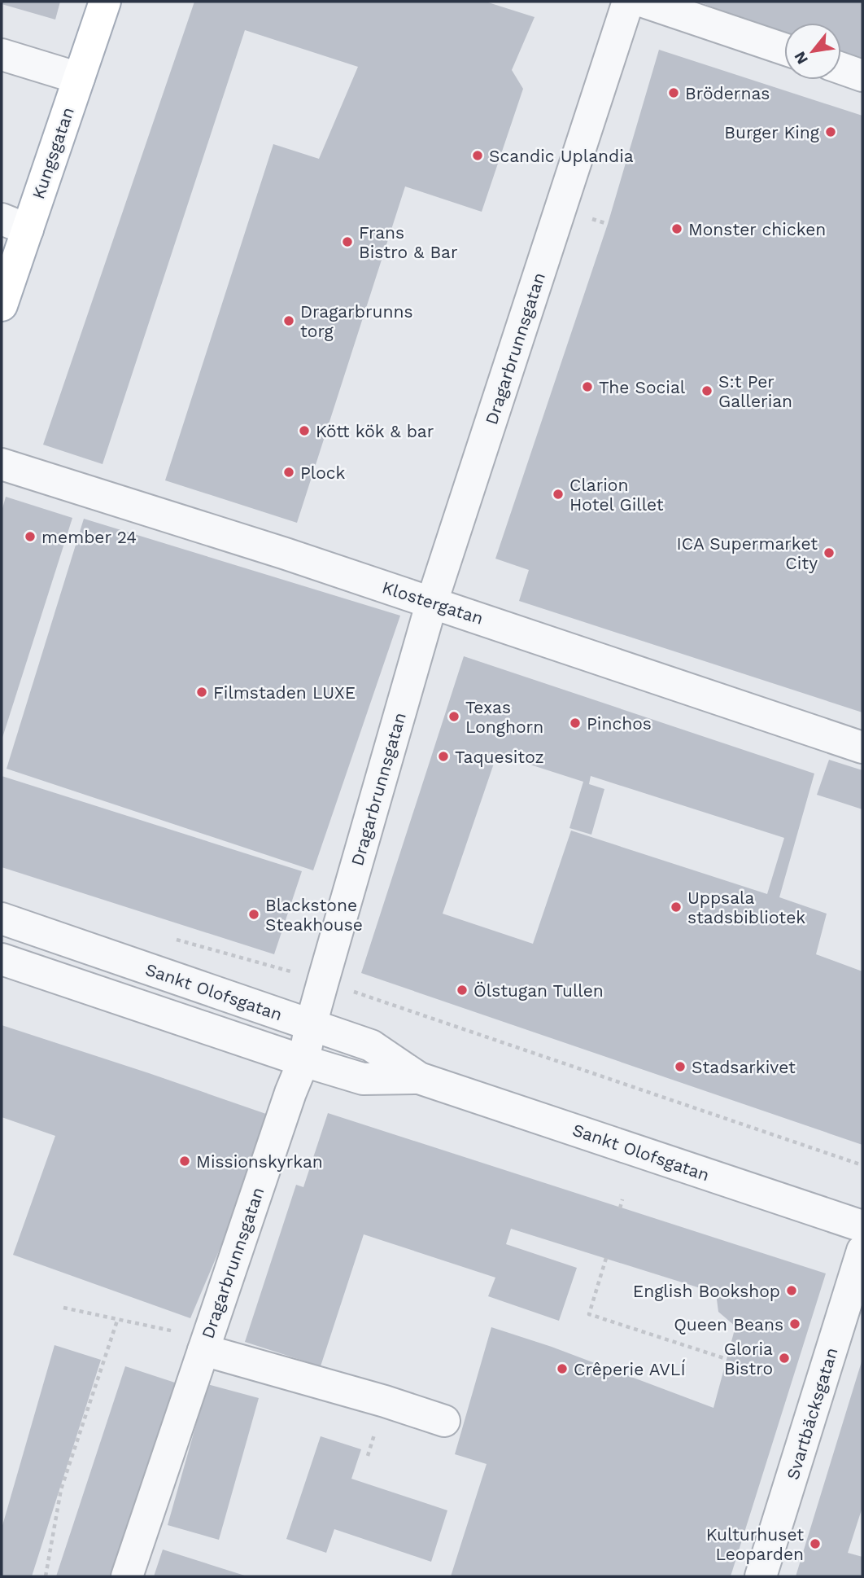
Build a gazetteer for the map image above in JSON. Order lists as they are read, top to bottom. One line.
{"streets":{"main road":["Kungsgatan"],"street":["Dragarbrunnsgatan","Klostergatan","Sankt Olofsgatan","Svartbäcksgatan"]},"crossings":[["Dragarbrunnsgatan","Klostergatan"],["Dragarbrunnsgatan","Sankt Olofsgatan"]],"places":["Brödernas","Burger King","Scandic Uplandia","Monster chicken","Frans Bistro & Bar","Dragarbrunns torg","The Social","S:t Per Gallerian","Kött kök & bar","Plock","Clarion Hotel Gillet","member 24","ICA Supermarket City","Filmstaden LUXE","Texas Longhorn","Pinchos","Taquesitoz","Uppsala stadsbibliotek","Blackstone Steakhouse","Ölstugan Tullen","Stadsarkivet","Missionskyrkan","English Bookshop","Queen Beans","Gloria Bistro","Crêperie AVLÍ","Kulturhuset Leoparden"],"north":"bottom left"}
